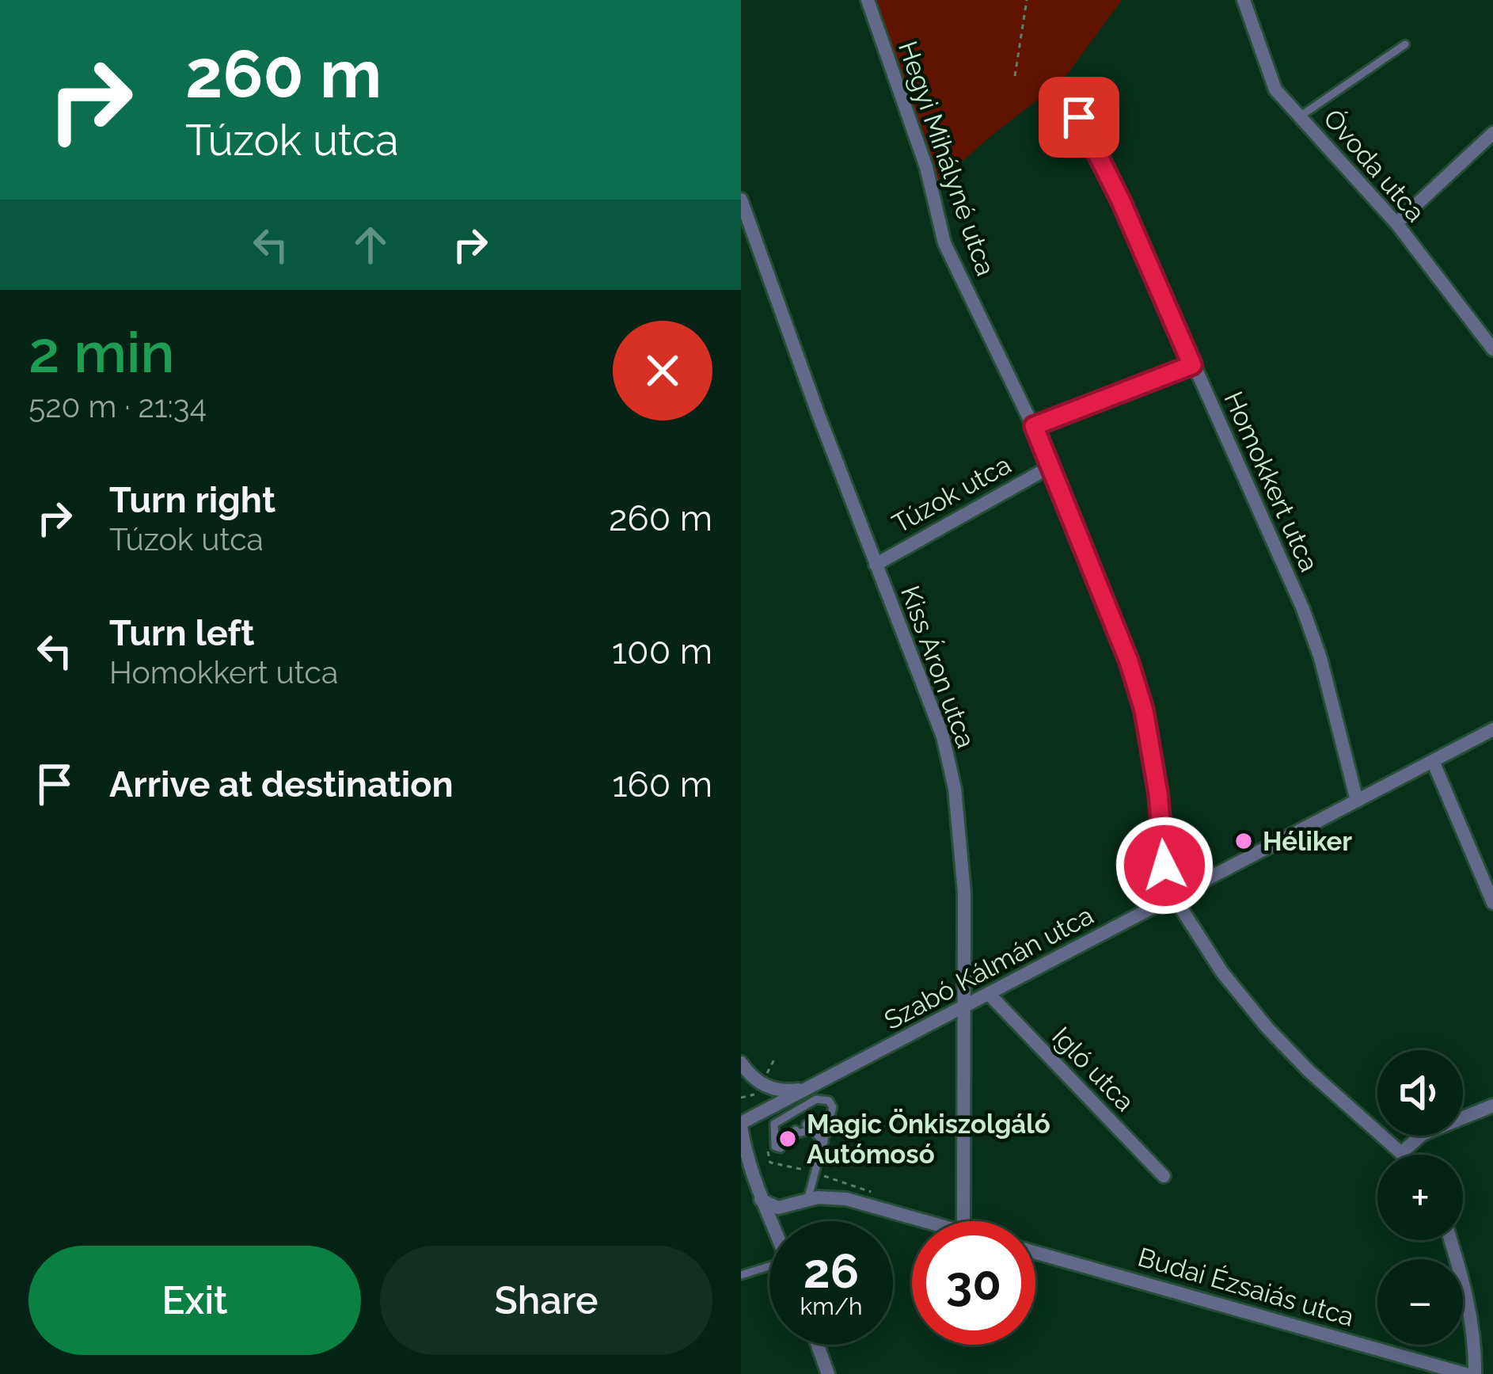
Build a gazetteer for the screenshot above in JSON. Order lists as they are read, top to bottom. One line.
{"streets":{"street":["Hegyi Mihályné utca","Óvoda utca","Homokkert utca","Túzok utca","Kiss Áron utca","Szabó Kálmán utca","Igló utca","Budai Ézsaiás utca"]},"crossings":[["Hegyi Mihályné utca","Túzok utca"],["Hegyi Mihályné utca","Szabó Kálmán utca"],["Homokkert utca","Szabó Kálmán utca"],["Túzok utca","Kiss Áron utca"],["Kiss Áron utca","Szabó Kálmán utca"],["Szabó Kálmán utca","Igló utca"]],"places":["Héliker","Magic Önkiszolgáló Autómosó"],"page":{"turn":["260 m","Túzok utca"],"heading":["2 min","520 m · 21:34"],"list":[{"name":"Turn right","note":"Túzok utca","value":"260 m"},{"name":"Turn left","note":"Homokkert utca","value":"100 m"},{"name":"Arrive at destination","value":"160 m"}],"map_buttons":["+","−"],"speed":"26 km/h","limit":"30","buttons":["Exit","Share"]}}
